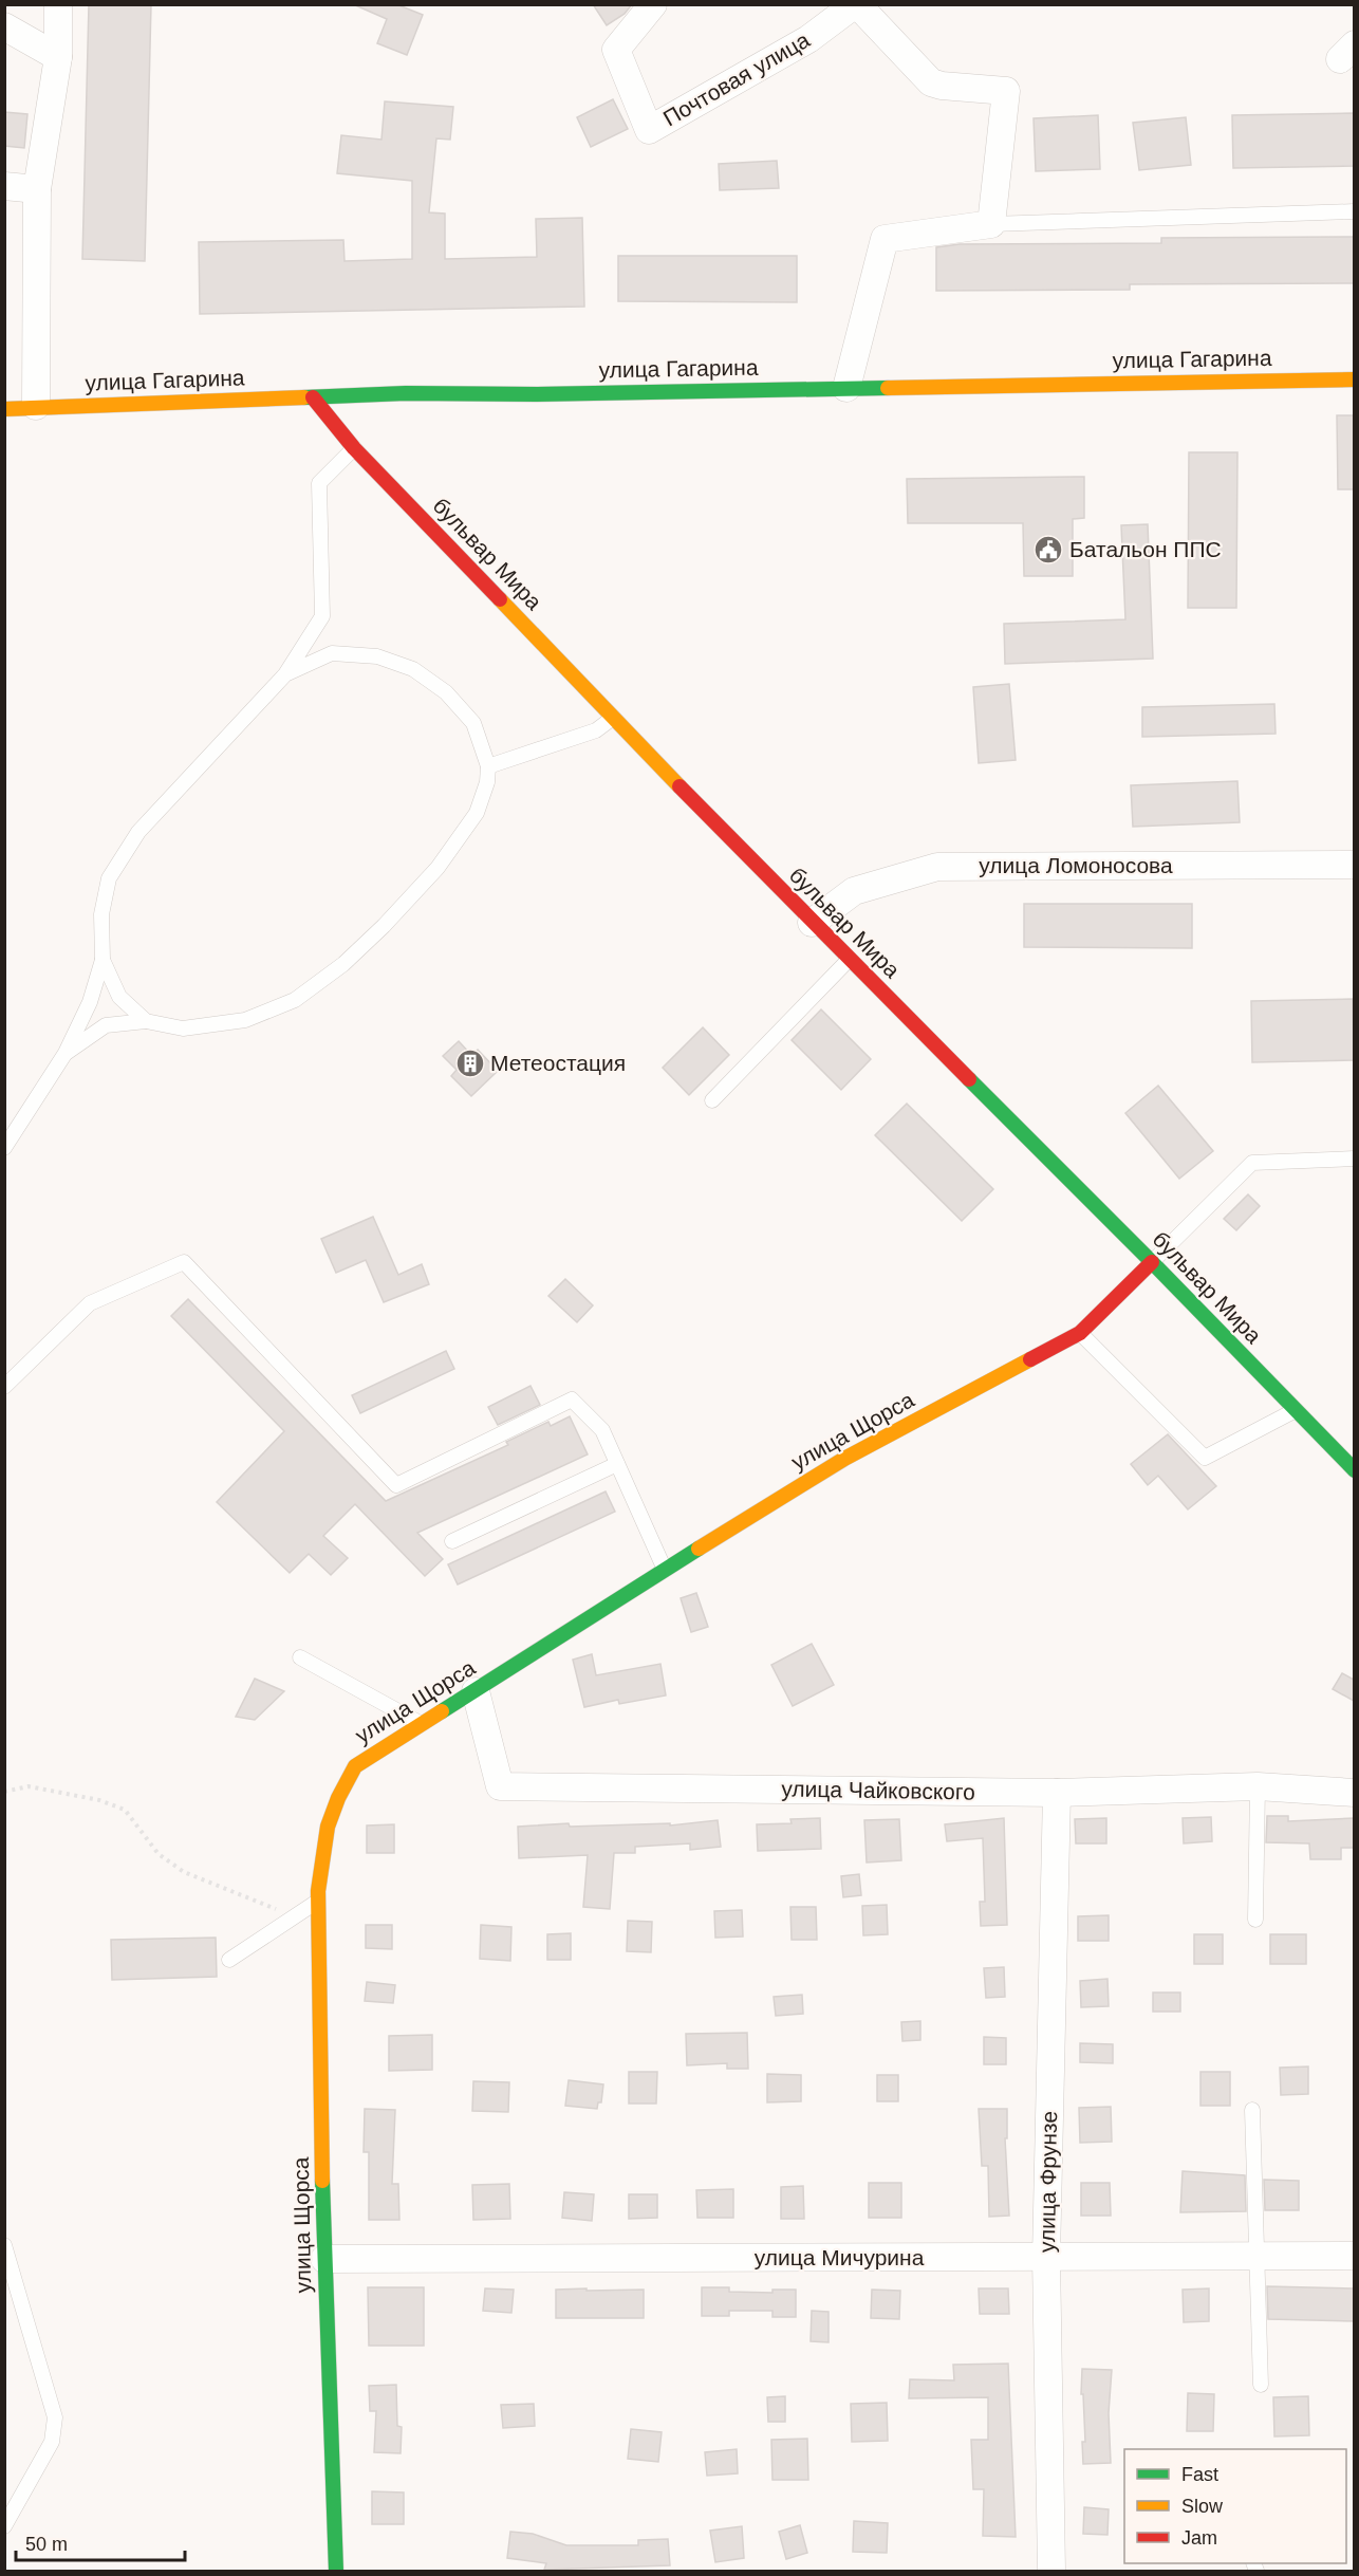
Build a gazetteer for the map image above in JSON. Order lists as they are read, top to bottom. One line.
{"streets":{"main road":["улица Гагарина","бульвар Мира","улица Щорса"],"street":["Почтовая улица","улица Ломоносова","улица Чайковского","улица Фрунзе","улица Мичурина"]},"crossings":[["улица Гагарина","бульвар Мира"],["бульвар Мира","улица Ломоносова"],["бульвар Мира","улица Щорса"],["улица Щорса","улица Чайковского"],["улица Щорса","улица Мичурина"],["улица Чайковского","улица Фрунзе"],["улица Фрунзе","улица Мичурина"]],"places":{"public building":["Батальон ППС"],"building":["Метеостация"]},"legend":["Fast","Slow","Jam"],"scale_bar":"50 m"}
